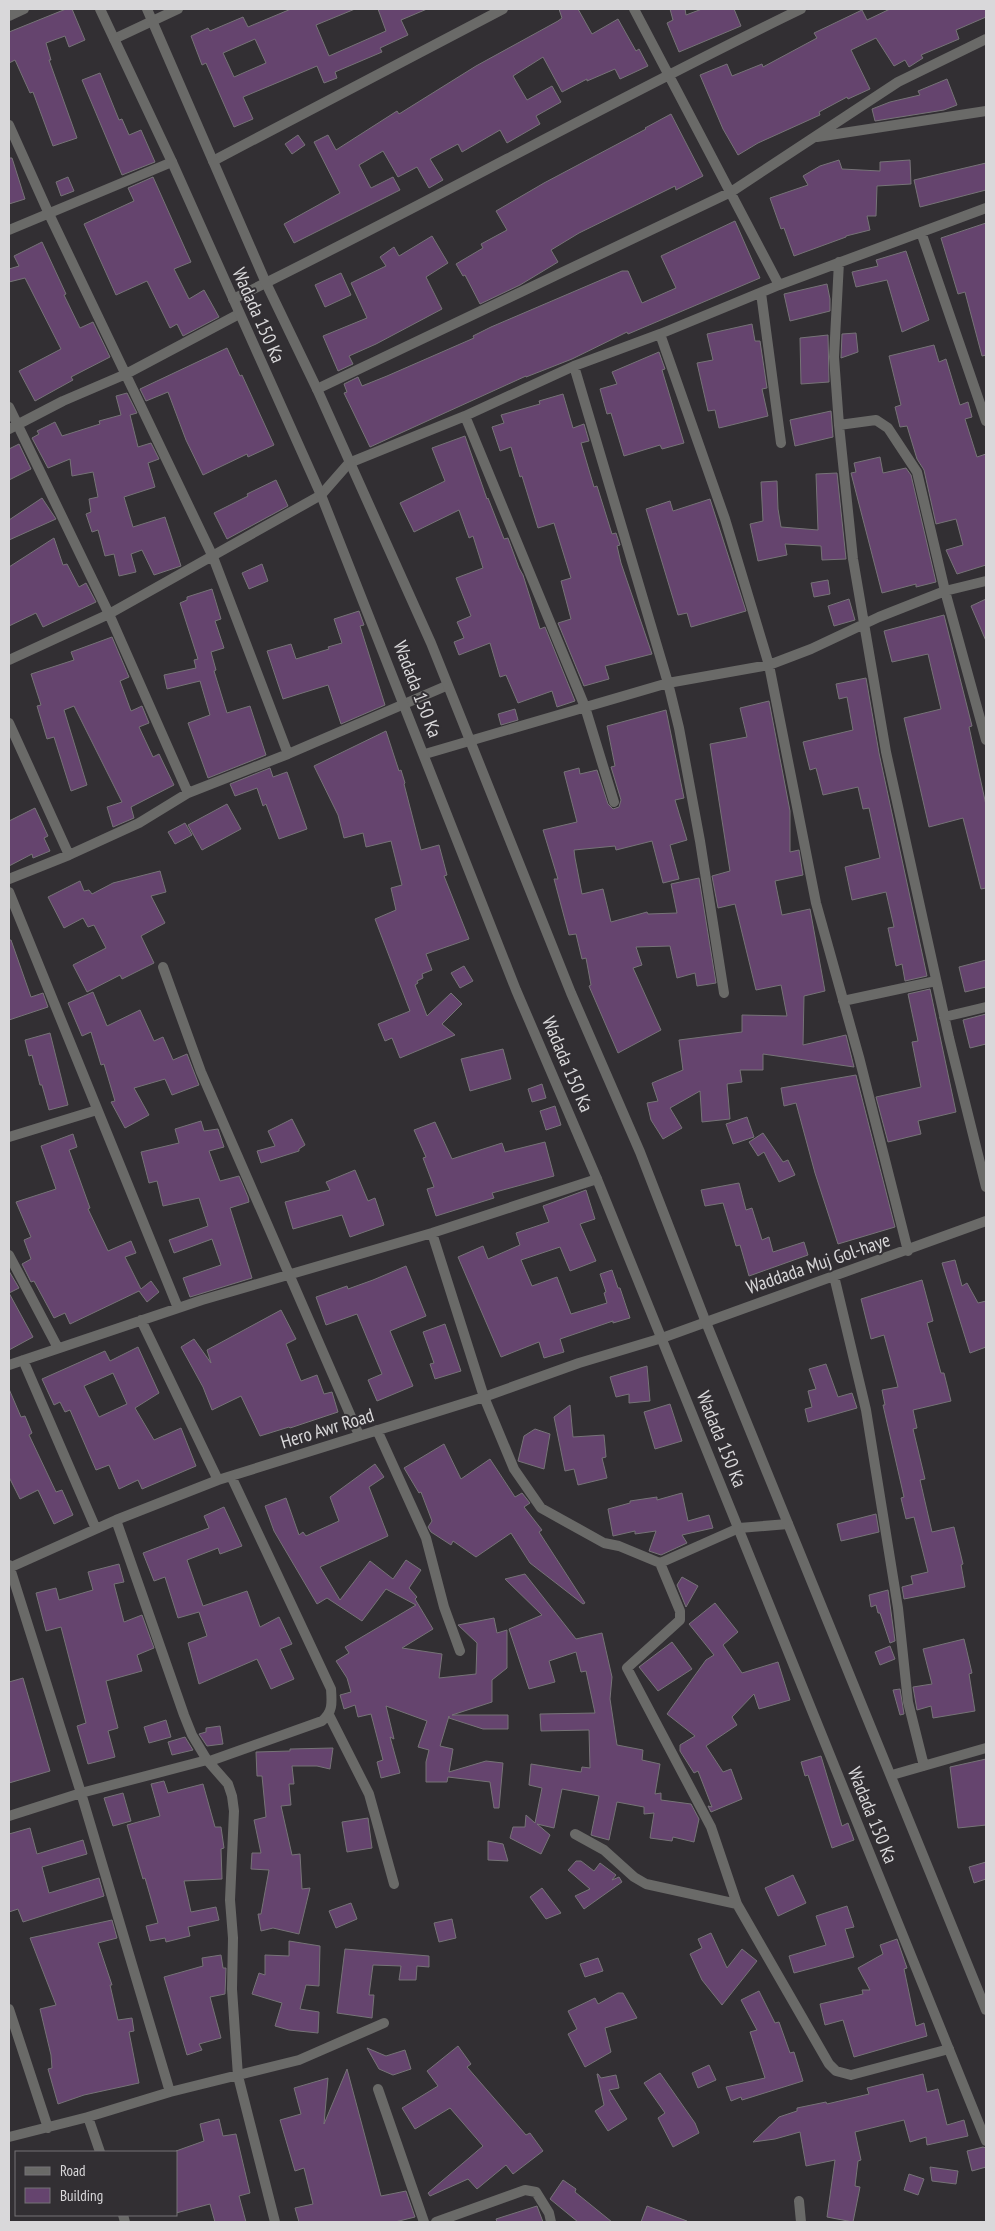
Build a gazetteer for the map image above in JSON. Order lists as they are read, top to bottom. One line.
{"streets":{"street":["Wadada 150 Ka","Waddada Muj Gol-haye","Hero Awr Road"]},"crossings":[["Wadada 150 Ka","Waddada Muj Gol-haye"],["Wadada 150 Ka","Hero Awr Road"],["Waddada Muj Gol-haye","Hero Awr Road"]],"legend":["Road","Building"]}
